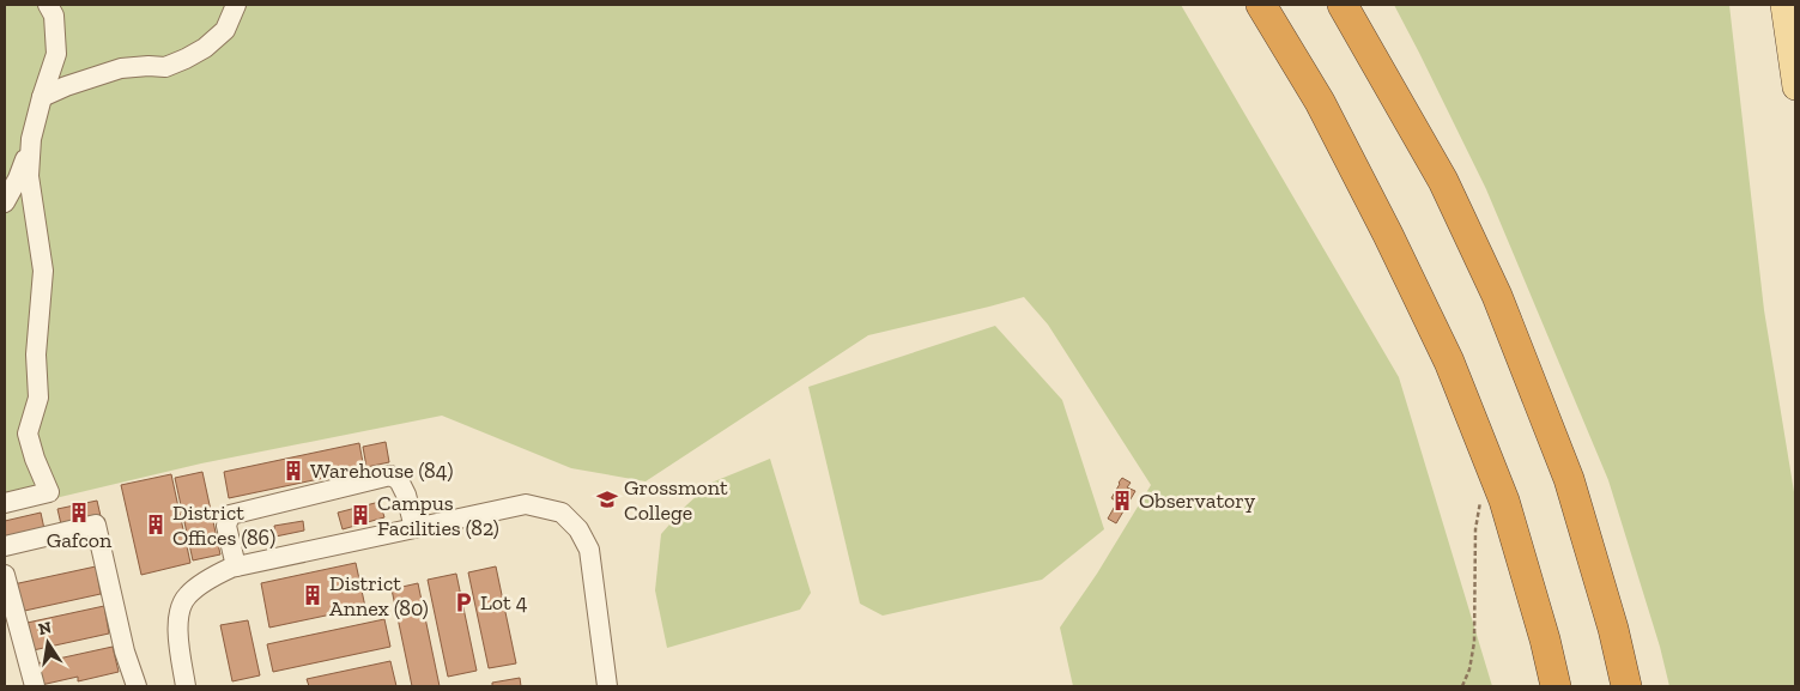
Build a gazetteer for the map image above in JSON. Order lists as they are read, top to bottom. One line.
{"places":{"building":["Warehouse (84)","Observatory","Gafcon","Campus Facilities (82)","District Offices (86)","District Annex (80)"],"school or university":["Grossmont College"],"parking":["Lot 4"]},"north":"top"}
